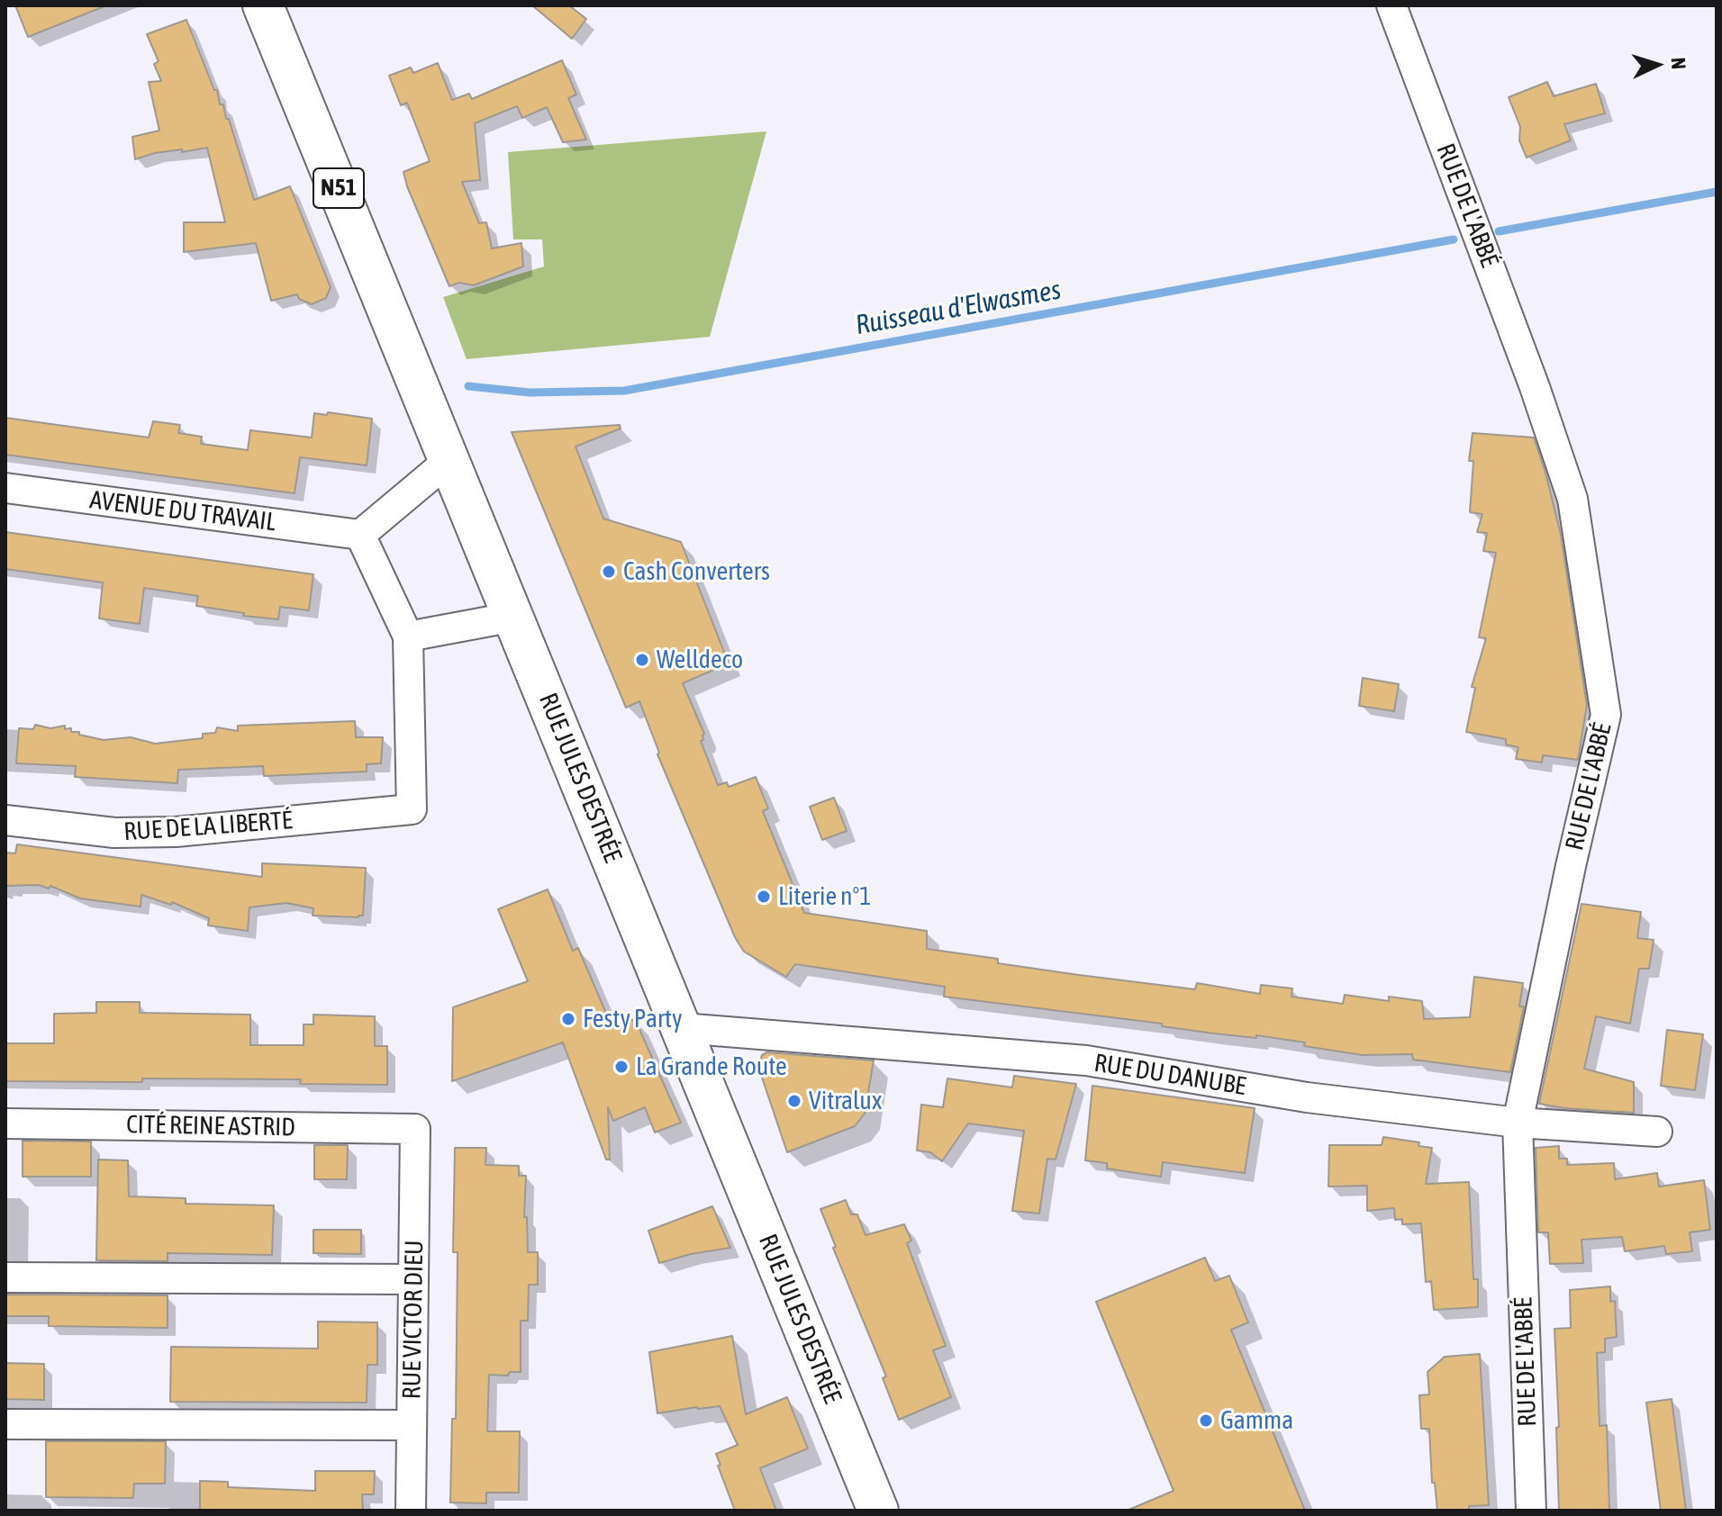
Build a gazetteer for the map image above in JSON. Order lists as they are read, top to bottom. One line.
{"streets":{"main road":["N51","RUE JULES DESTRÉE"],"street":["RUE DE L'ABBÉ","AVENUE DU TRAVAIL","RUE DE LA LIBERTÉ","RUE DU DANUBE","CITÉ REINE ASTRID","RUE VICTOR DIEU"]},"crossings":[["RUE DE L'ABBÉ","RUE DU DANUBE"],["RUE JULES DESTRÉE","RUE DU DANUBE"],["CITÉ REINE ASTRID","RUE VICTOR DIEU"]],"water":["Ruisseau d'Elwasmes"],"places":["Cash Converters","Welldeco","Literie n°1","Festy Party","La Grande Route","Vitralux","Gamma"],"north":"right"}
